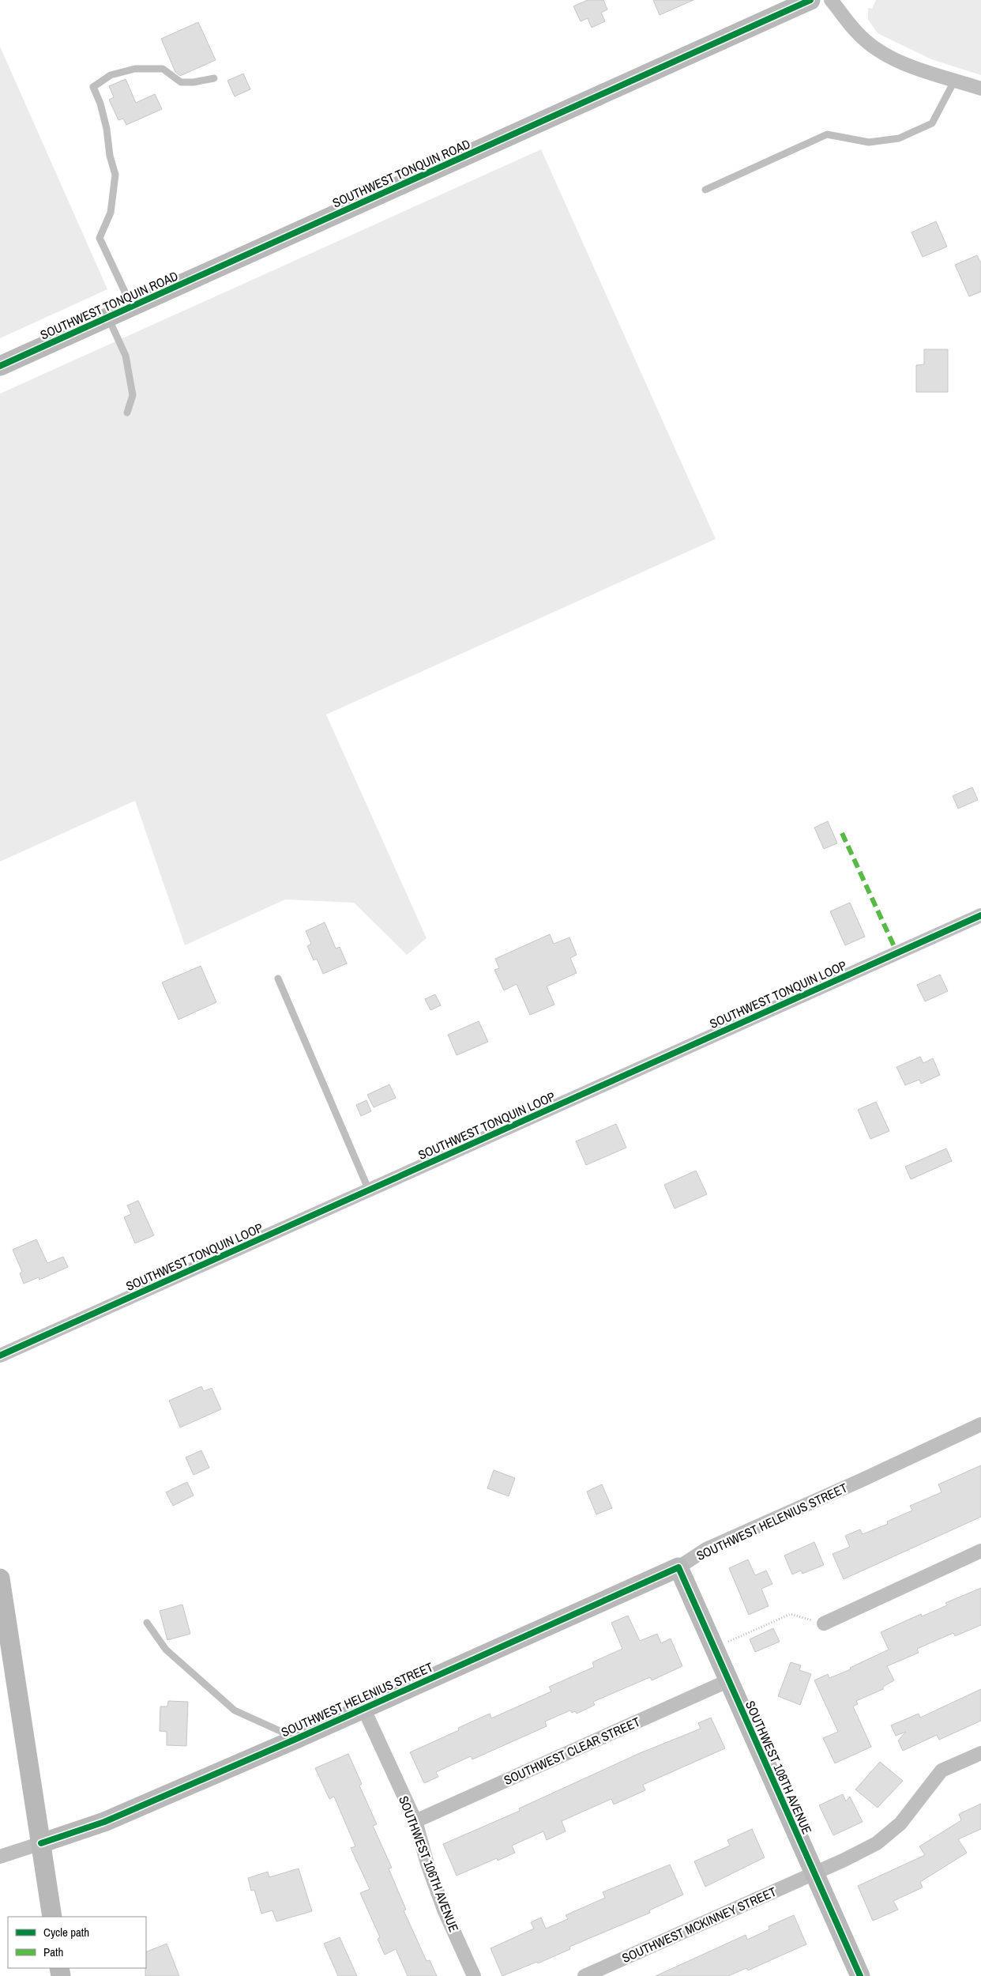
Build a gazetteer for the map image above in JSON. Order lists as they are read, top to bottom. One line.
{"streets":{"street":["SOUTHWEST TONQUIN ROAD","SOUTHWEST TONQUIN LOOP","SOUTHWEST HELENIUS STREET","SOUTHWEST CLEAR STREET","SOUTHWEST 108TH AVENUE","SOUTHWEST 106TH AVENUE","SOUTHWEST MCKINNEY STREET"]},"crossings":[["SOUTHWEST HELENIUS STREET","SOUTHWEST 108TH AVENUE"],["SOUTHWEST HELENIUS STREET","SOUTHWEST 106TH AVENUE"],["SOUTHWEST CLEAR STREET","SOUTHWEST 108TH AVENUE"],["SOUTHWEST CLEAR STREET","SOUTHWEST 106TH AVENUE"],["SOUTHWEST 108TH AVENUE","SOUTHWEST MCKINNEY STREET"]],"legend":["Cycle path","Path"]}
